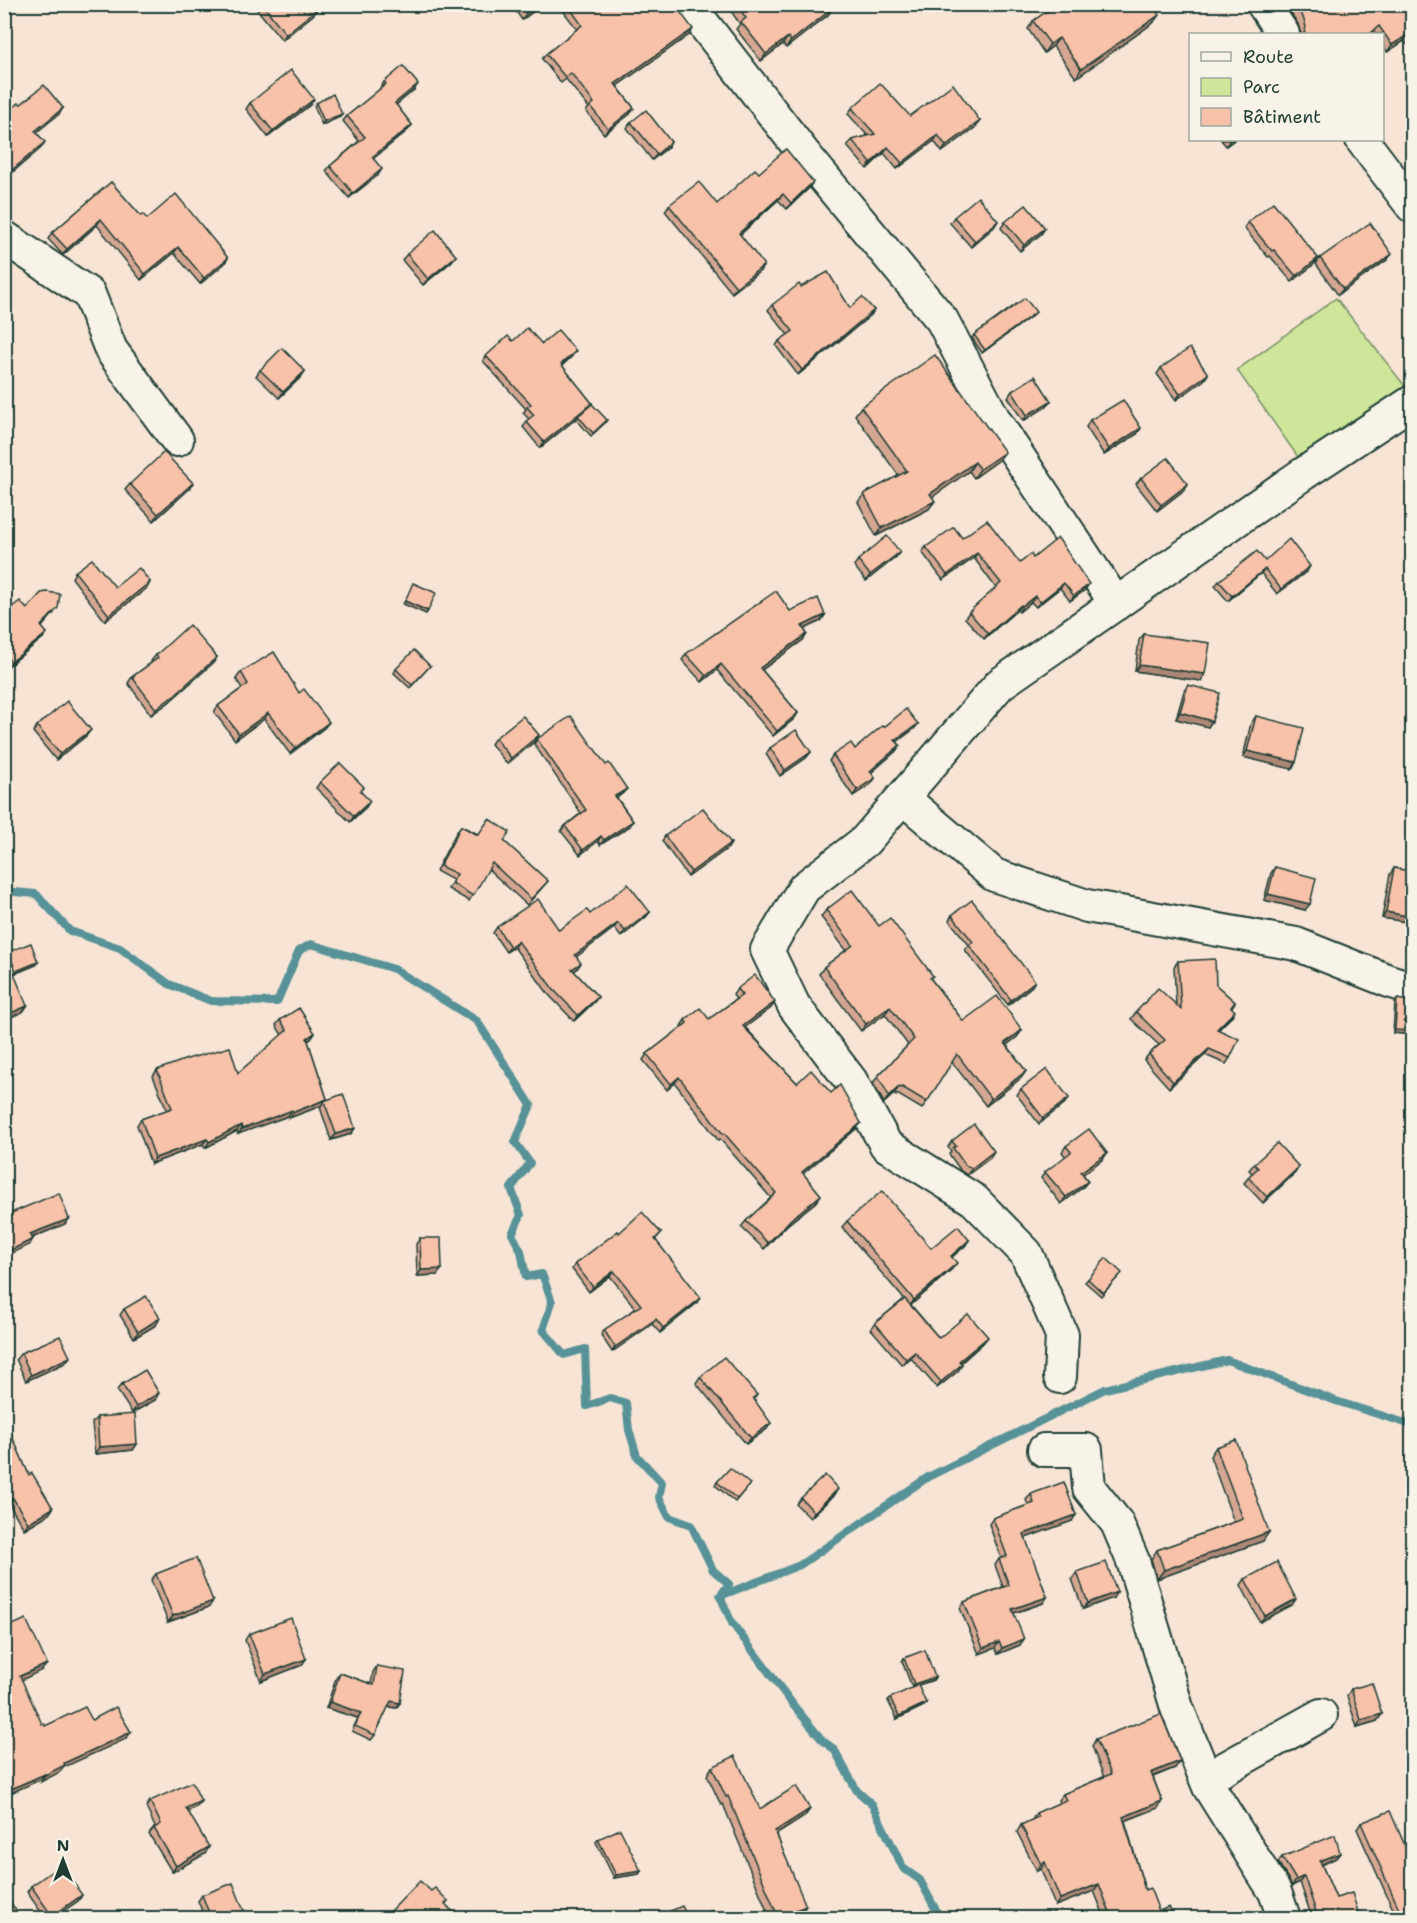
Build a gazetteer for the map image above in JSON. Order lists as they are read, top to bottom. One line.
{"legend":["Route","Parc","Bâtiment"],"north":"top"}
